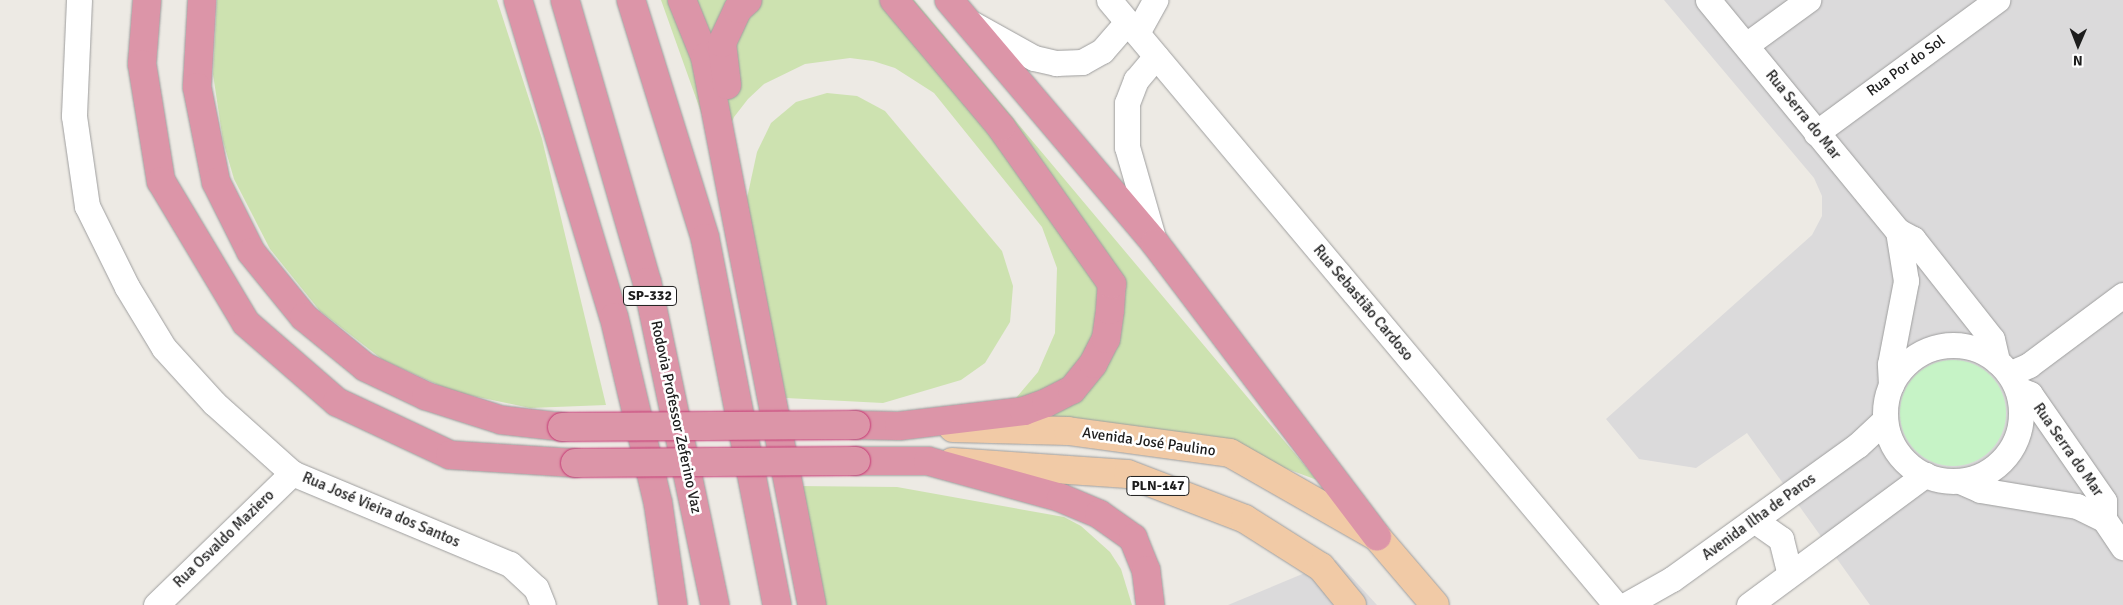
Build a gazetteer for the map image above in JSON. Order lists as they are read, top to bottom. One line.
{"streets":{"highway":["SP-332","Rodovia Professor Zeferino Vaz"],"main road":["Avenida José Paulino","PLN-147"],"street":["Rua Por do Sol","Rua Serra do Mar","Rua Sebastião Cardoso","Rua José Vieira dos Santos","Avenida Ilha de Paros","Rua Osvaldo Maziero"]},"crossings":[["Rua Por do Sol","Rua Serra do Mar"],["Rua Serra do Mar","Avenida Ilha de Paros"],["Rua José Vieira dos Santos","Rua Osvaldo Maziero"]],"north":"bottom"}
